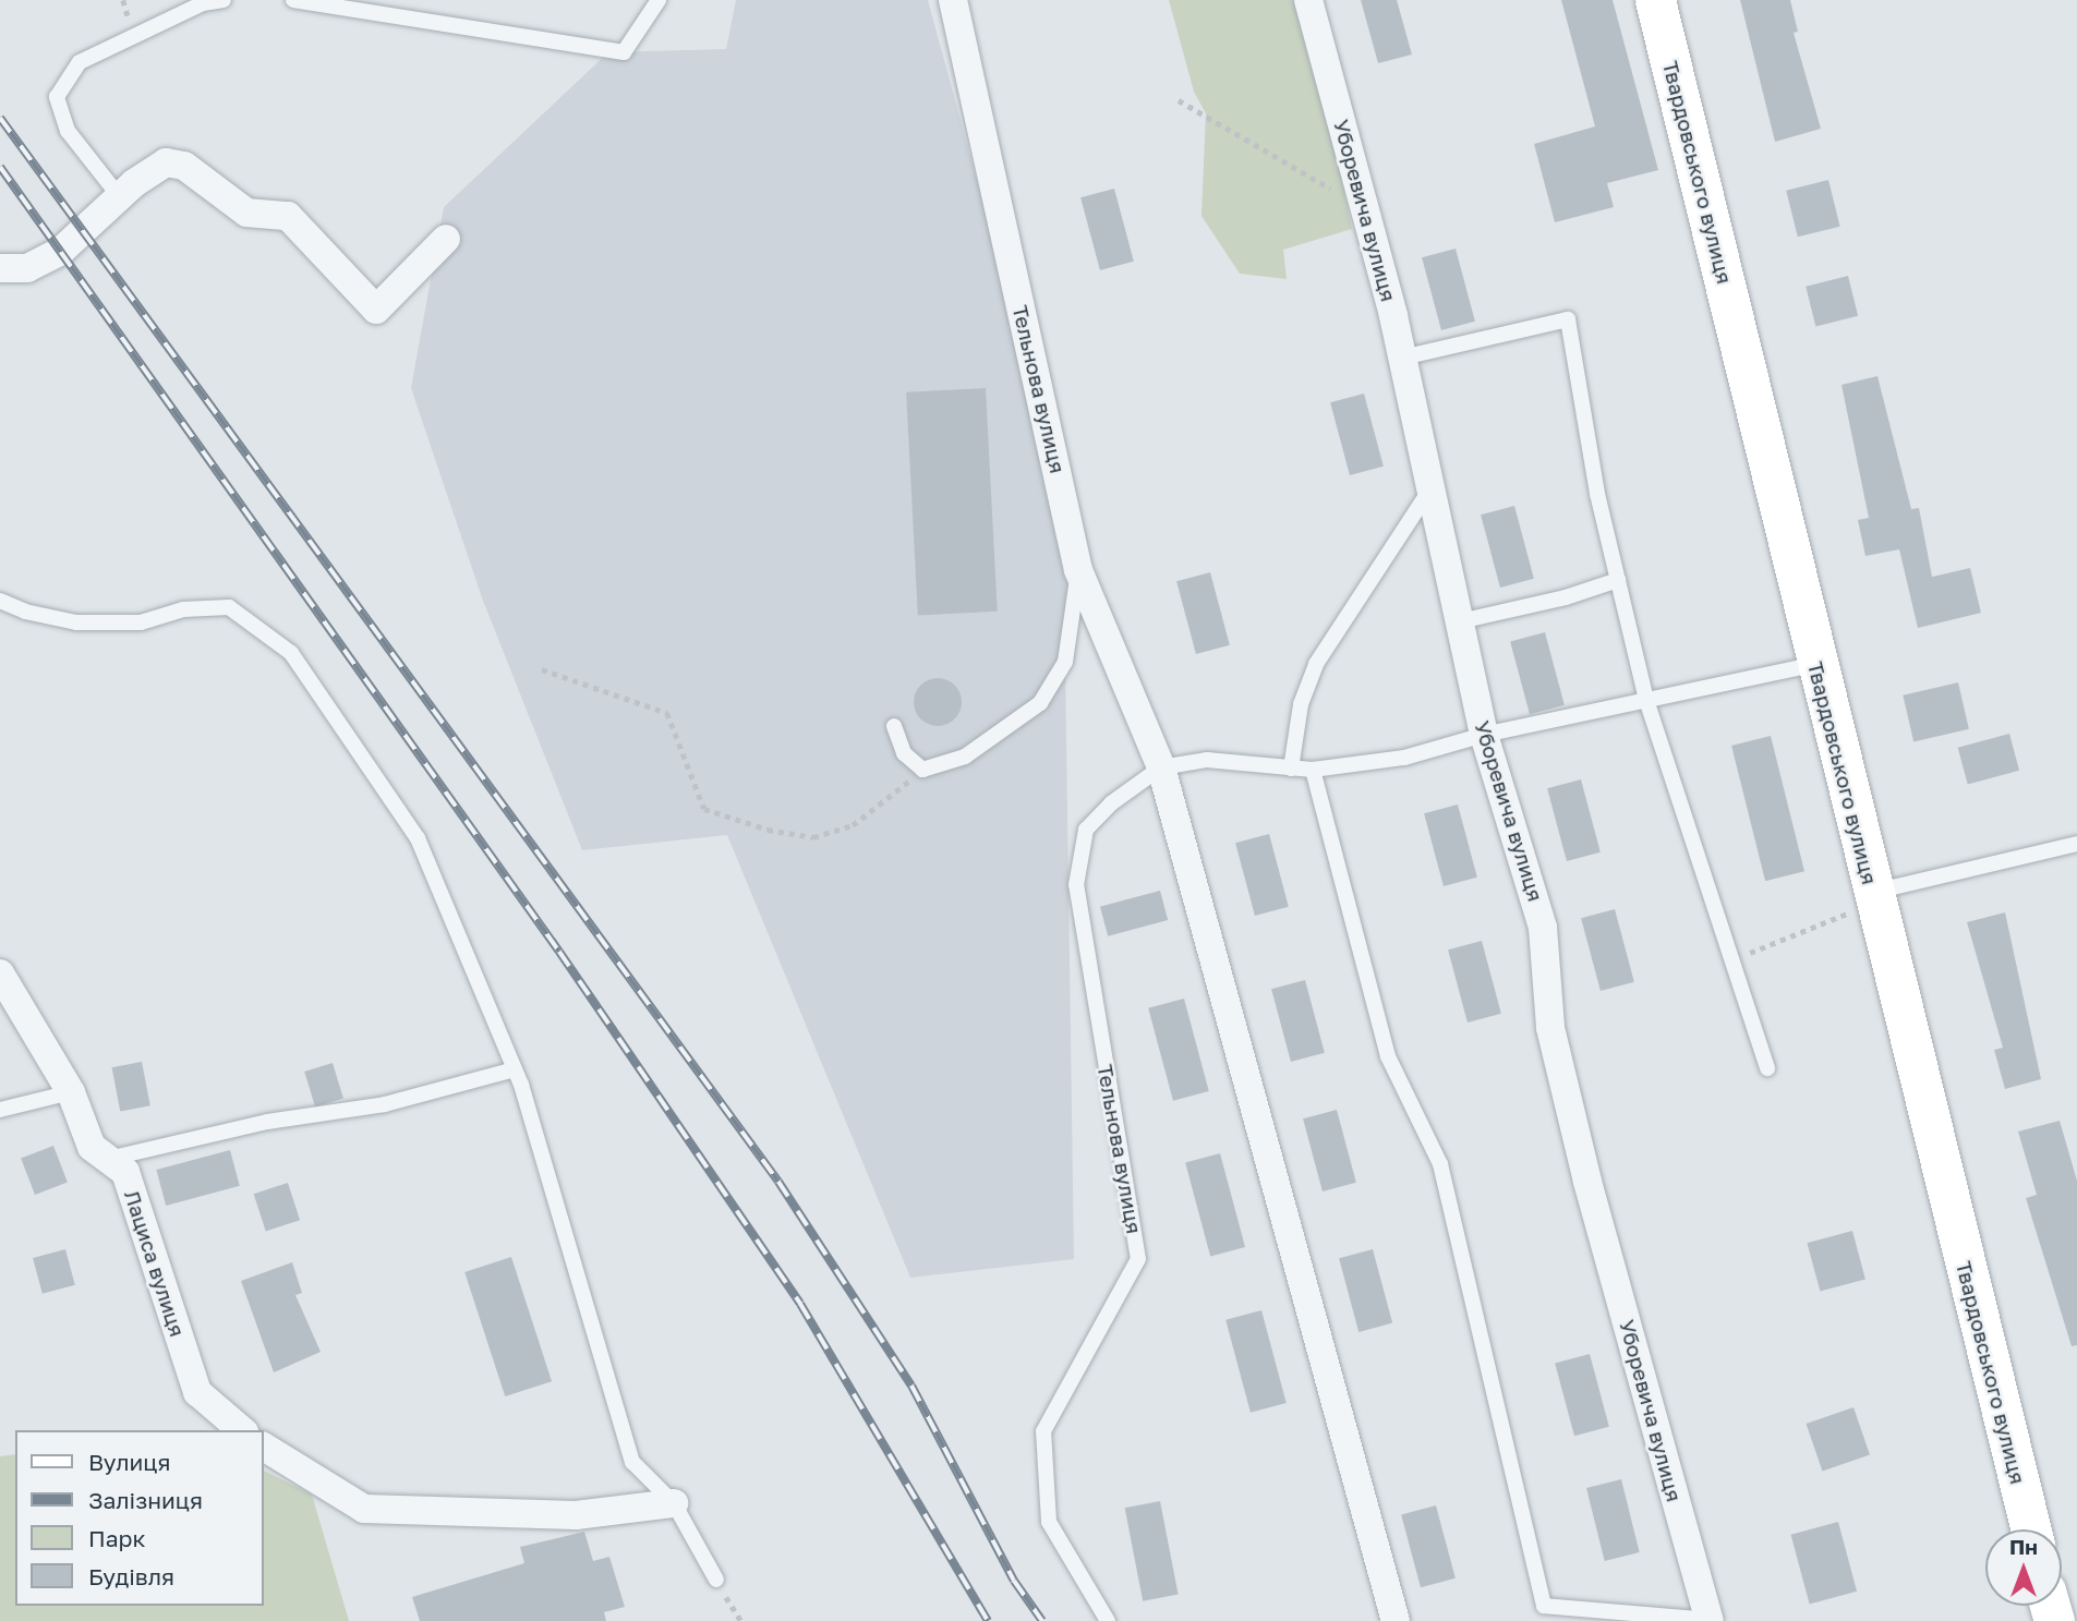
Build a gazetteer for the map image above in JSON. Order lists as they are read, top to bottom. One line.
{"streets":{"main road":["Твардовського вулиця"],"street":["Уборевича вулиця","Тельнова вулиця","Лациса вулиця"]},"legend":["Вулиця","Залізниця","Парк","Будівля"],"north":"top"}
